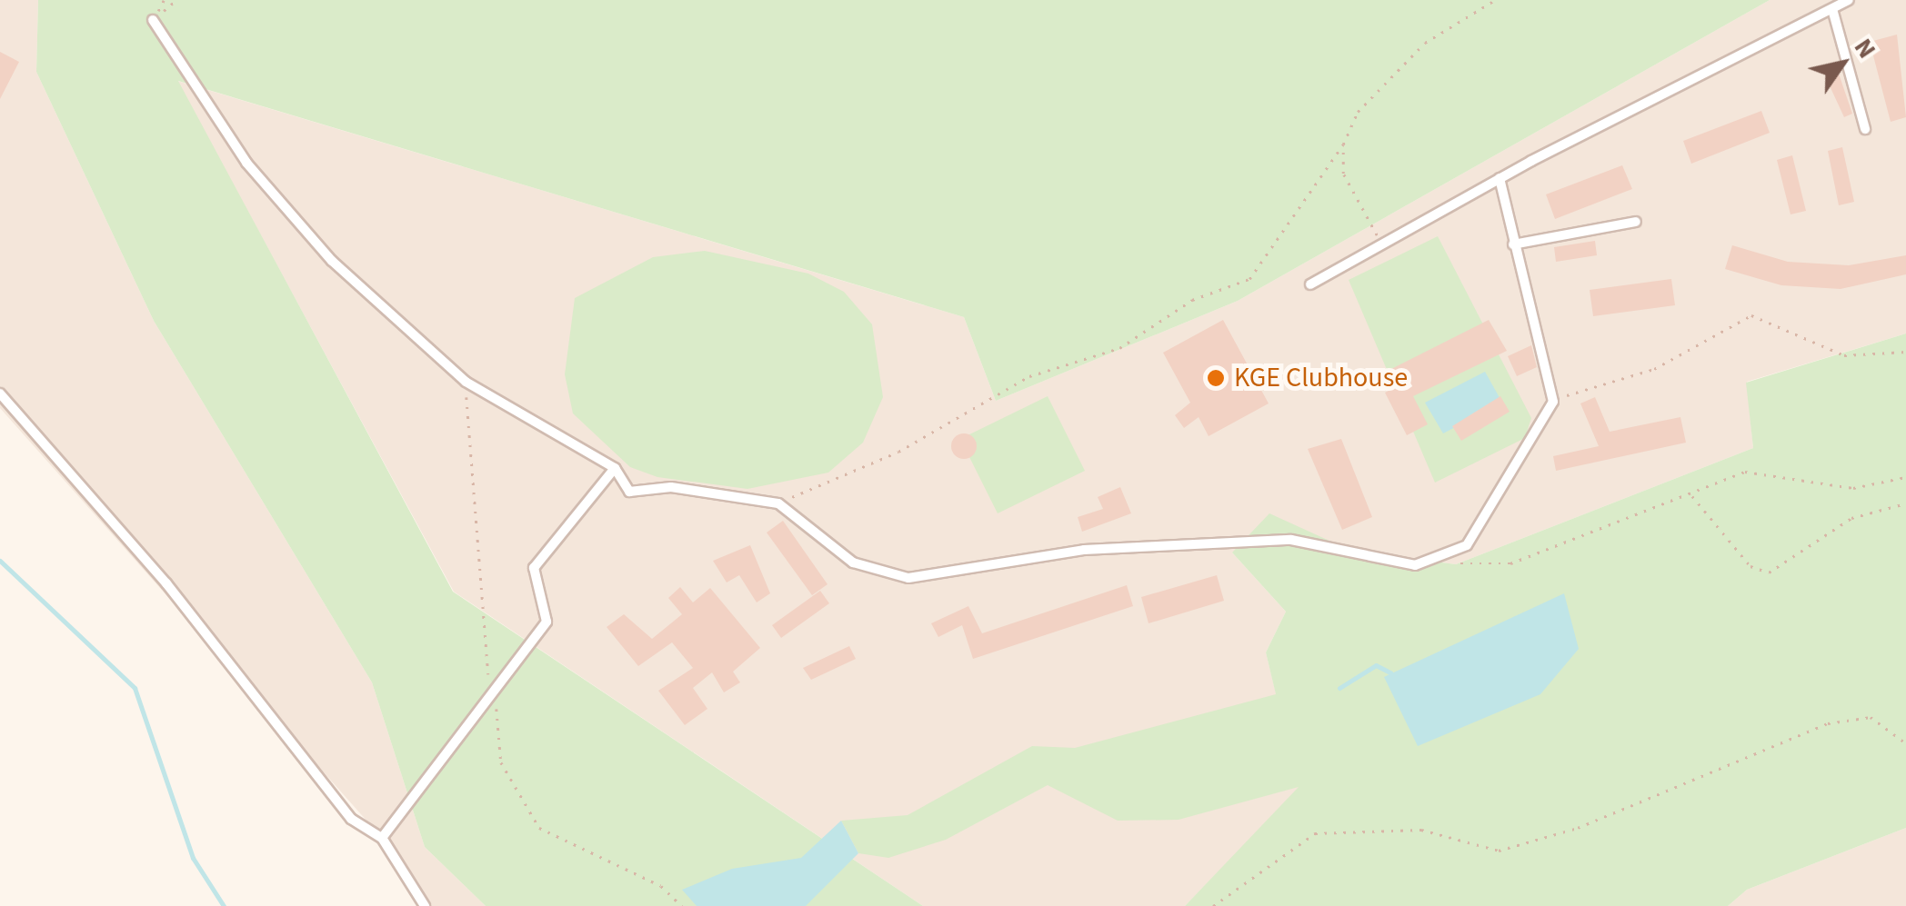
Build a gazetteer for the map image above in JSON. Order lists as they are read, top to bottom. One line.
{"places":["KGE Clubhouse"],"north":"top right"}
